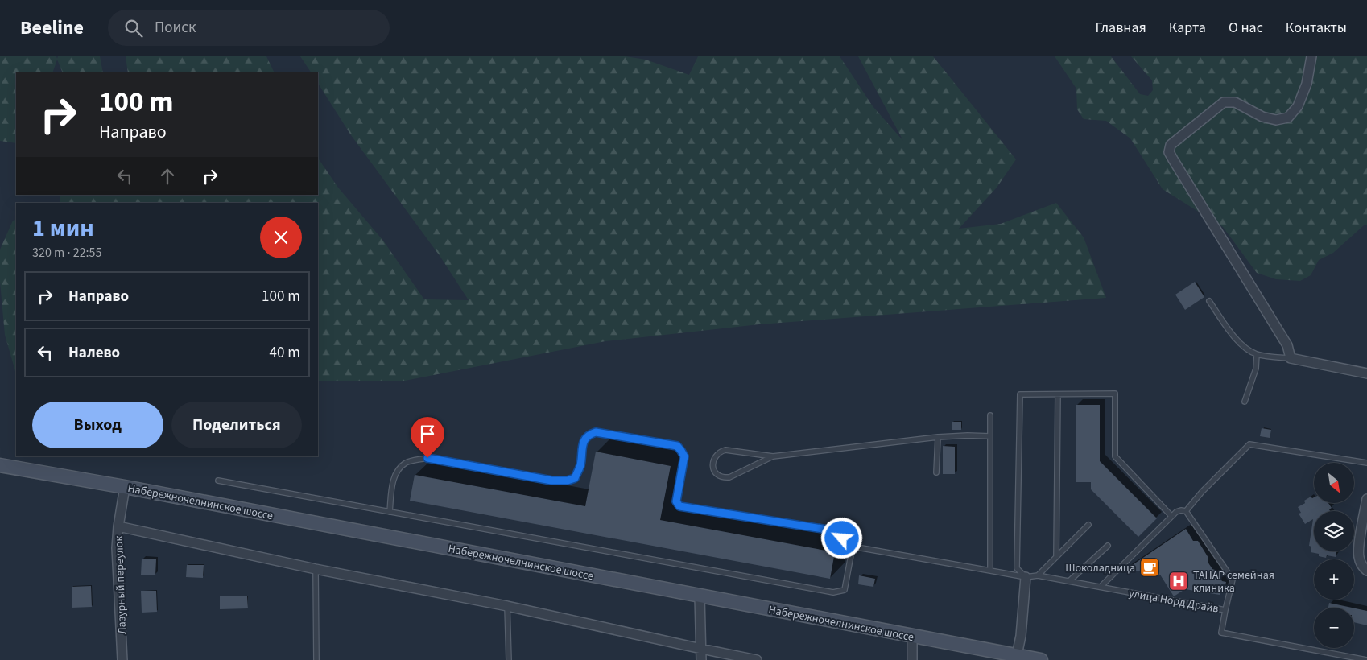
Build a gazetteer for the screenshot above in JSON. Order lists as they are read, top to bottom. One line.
{"streets":{"main road":["Набережночелнинское шоссе"],"street":["Лазурный переулок"],"lane":["улица Норд Драйв"]},"crossings":[["Набережночелнинское шоссе","Лазурный переулок"]],"places":{"cafe":["Шоколадница"],"hospital":["ТАНАР семейная клиника"]},"north":"bottom right","page":{"header":"Beeline","search":"Поиск","nav":["Главная","Карта","О нас","Контакты"],"turn":["100 m","Направо"],"heading":["1 мин","320 m · 22:55"],"list":[{"name":"Направо","value":"100 m"},{"name":"Налево","value":"40 m"}],"buttons":["Выход","Поделиться"],"map_buttons":["+","−"]}}
